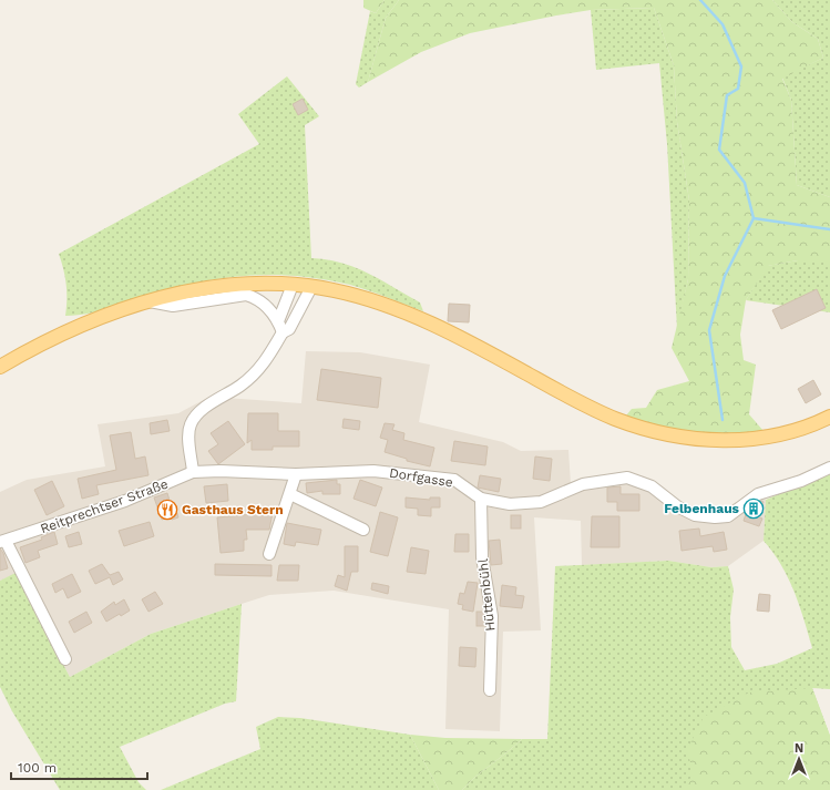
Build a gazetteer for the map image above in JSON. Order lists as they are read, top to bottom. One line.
{"streets":{"street":["Dorfgasse","Reitprechtser Straße","Hüttenbühl"]},"crossings":[["Dorfgasse","Reitprechtser Straße"],["Dorfgasse","Hüttenbühl"]],"places":{"building":["Felbenhaus"],"restaurant":["Gasthaus Stern"]},"scale_bar":"100 m","north":"top"}
